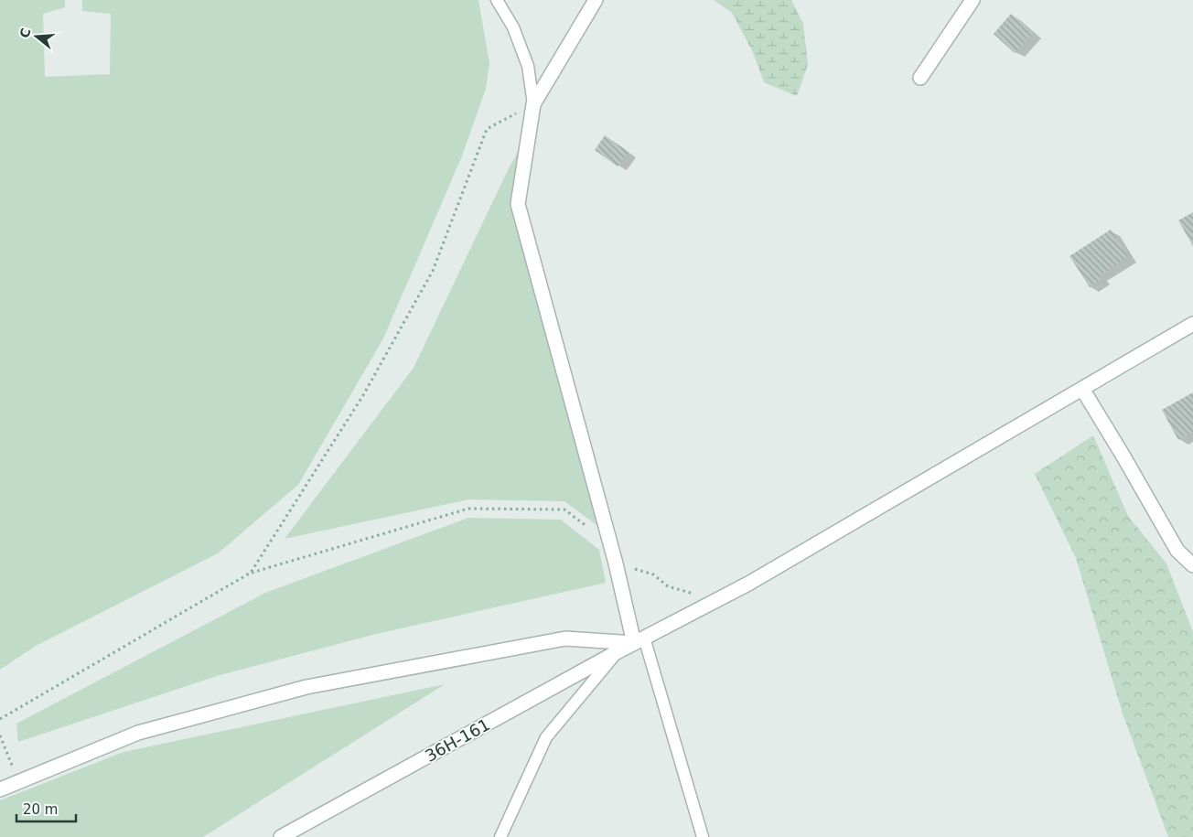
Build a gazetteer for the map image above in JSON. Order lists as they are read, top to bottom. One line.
{"streets":{"street":["36Н-161"]},"scale_bar":"20 m","north":"left"}
